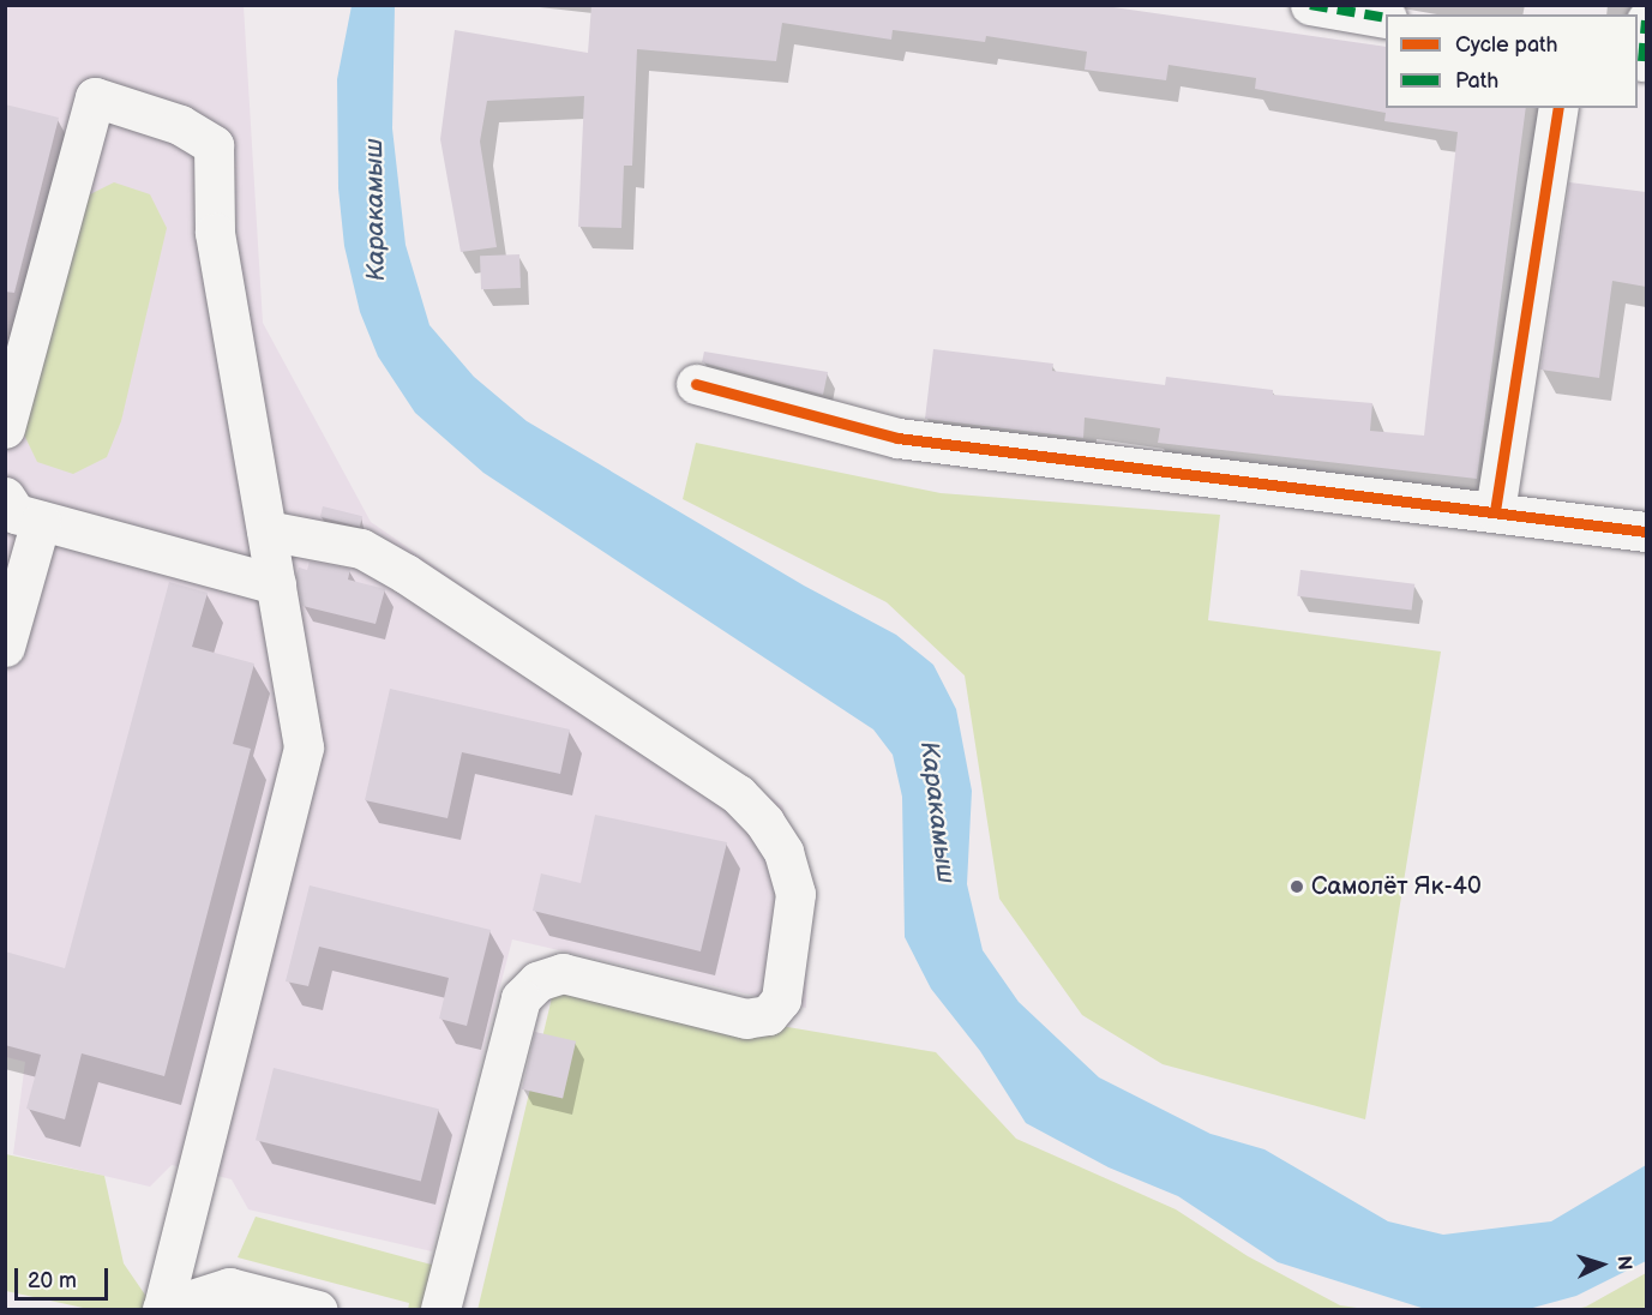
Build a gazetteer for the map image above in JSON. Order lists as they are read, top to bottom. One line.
{"water":["Каракамыш"],"places":["Самолёт Як-40"],"legend":["Cycle path","Path"],"scale_bar":"20 m","north":"right"}
